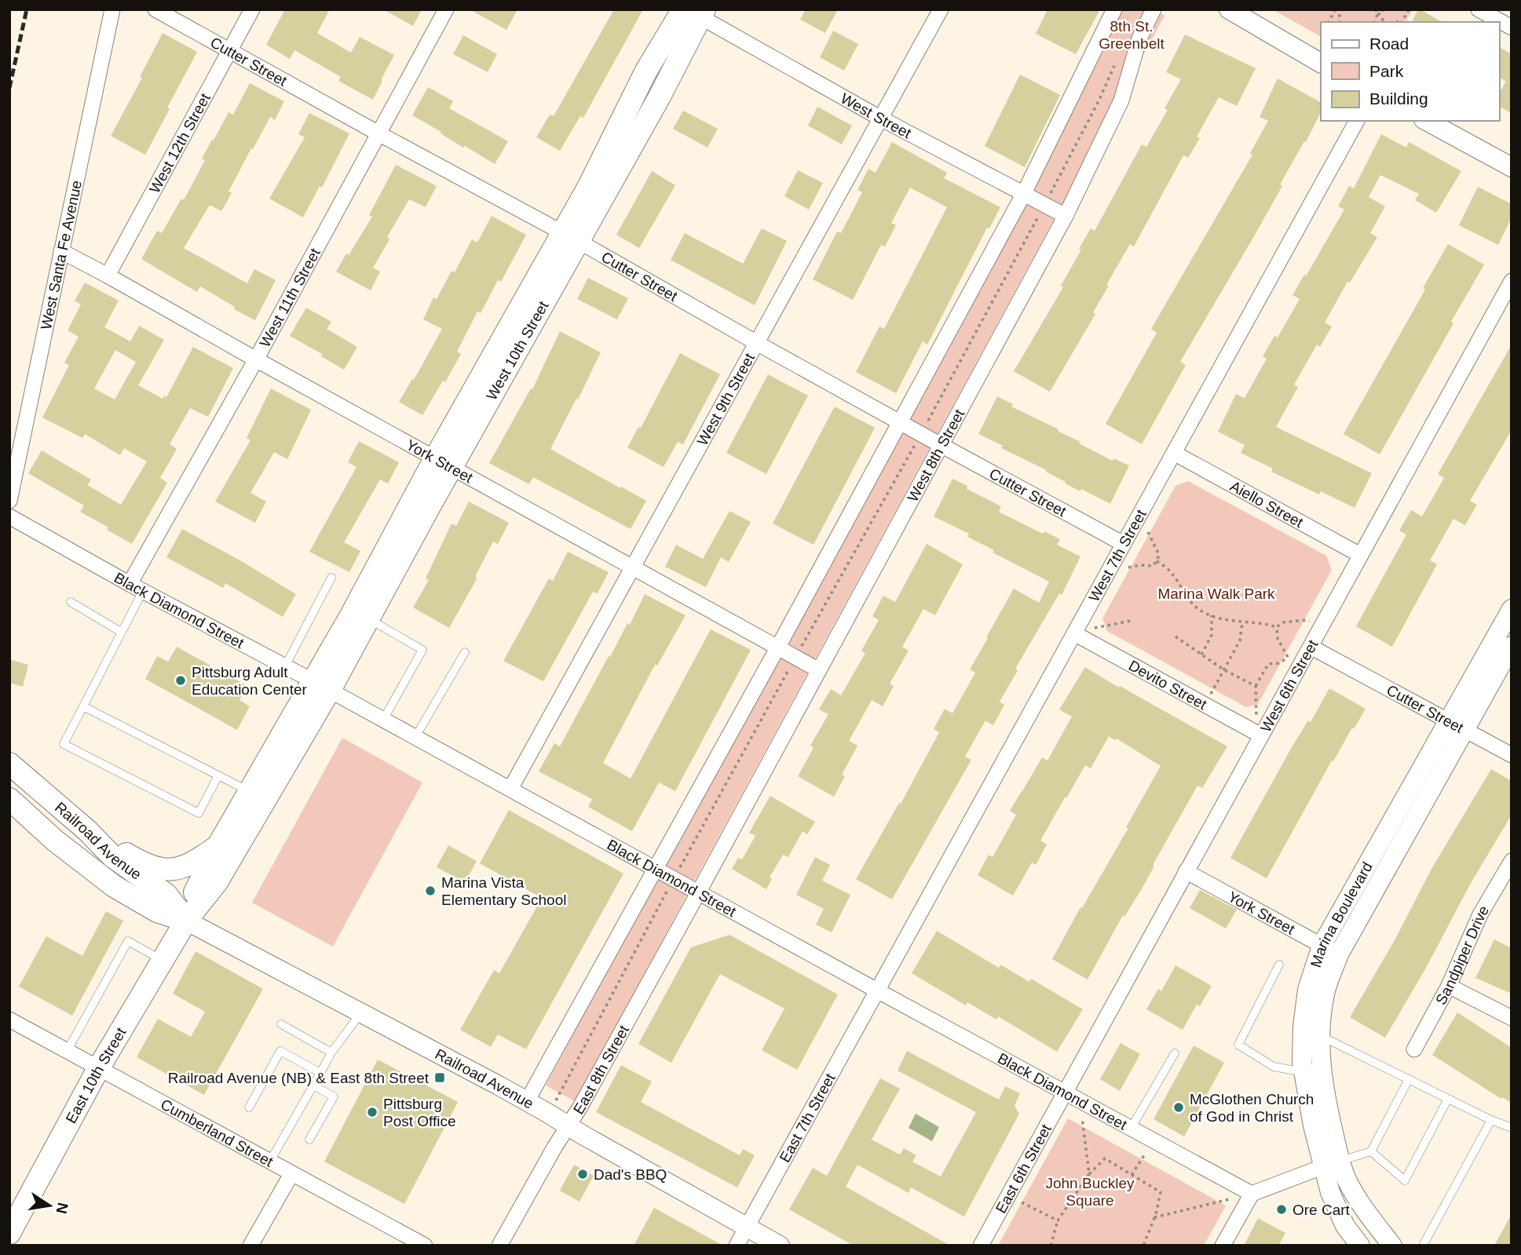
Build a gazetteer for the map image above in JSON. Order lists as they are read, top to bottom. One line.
{"streets":{"main road":["West 10th Street","Railroad Avenue","East 10th Street"],"street":["Cutter Street","West Street","West 12th Street","West Santa Fe Avenue","West 11th Street","West 9th Street","West 8th Street","York Street","Aiello Street","West 7th Street","Black Diamond Street","Devito Street","West 6th Street","Marina Boulevard","Sandpiper Drive","East 8th Street","East 7th Street","Cumberland Street","East 6th Street"]},"crossings":[["Cutter Street","West 12th Street"],["Cutter Street","West 11th Street"],["Cutter Street","West 10th Street"],["Cutter Street","West 9th Street"],["Cutter Street","West 8th Street"],["Cutter Street","West 7th Street"],["Cutter Street","West 6th Street"],["Cutter Street","Marina Boulevard"],["West Street","West 10th Street"],["West Street","West 9th Street"],["West Street","West 8th Street"],["West 12th Street","York Street"],["West Santa Fe Avenue","York Street"],["West 11th Street","York Street"],["West 11th Street","Black Diamond Street"],["West 10th Street","York Street"],["West 10th Street","Black Diamond Street"],["West 10th Street","East 10th Street"],["West 9th Street","York Street"],["West 9th Street","Black Diamond Street"],["West 8th Street","York Street"],["West 8th Street","Black Diamond Street"],["West 8th Street","East 8th Street"],["York Street","West 6th Street"],["York Street","Marina Boulevard"],["Aiello Street","West 7th Street"],["Aiello Street","West 6th Street"],["West 7th Street","Black Diamond Street"],["West 7th Street","Devito Street"],["West 7th Street","East 7th Street"],["Black Diamond Street","West 6th Street"],["Black Diamond Street","East 8th Street"],["Black Diamond Street","East 10th Street"],["Black Diamond Street","East 7th Street"],["Black Diamond Street","East 6th Street"],["Devito Street","West 6th Street"],["West 6th Street","East 6th Street"],["Railroad Avenue","East 8th Street"],["Railroad Avenue","East 10th Street"],["Railroad Avenue","East 7th Street"],["East 10th Street","Cumberland Street"]],"parks":["8th St. Greenbelt","Marina Walk Park","John Buckley Square"],"places":{"other":["Pittsburg Adult Education Center","Marina Vista Elementary School","McGlothen Church of God in Christ","Pittsburg Post Office","Dad's BBQ","Ore Cart"],"transit":["Railroad Avenue (NB) & East 8th Street"]},"legend":["Road","Park","Building"],"north":"right"}
